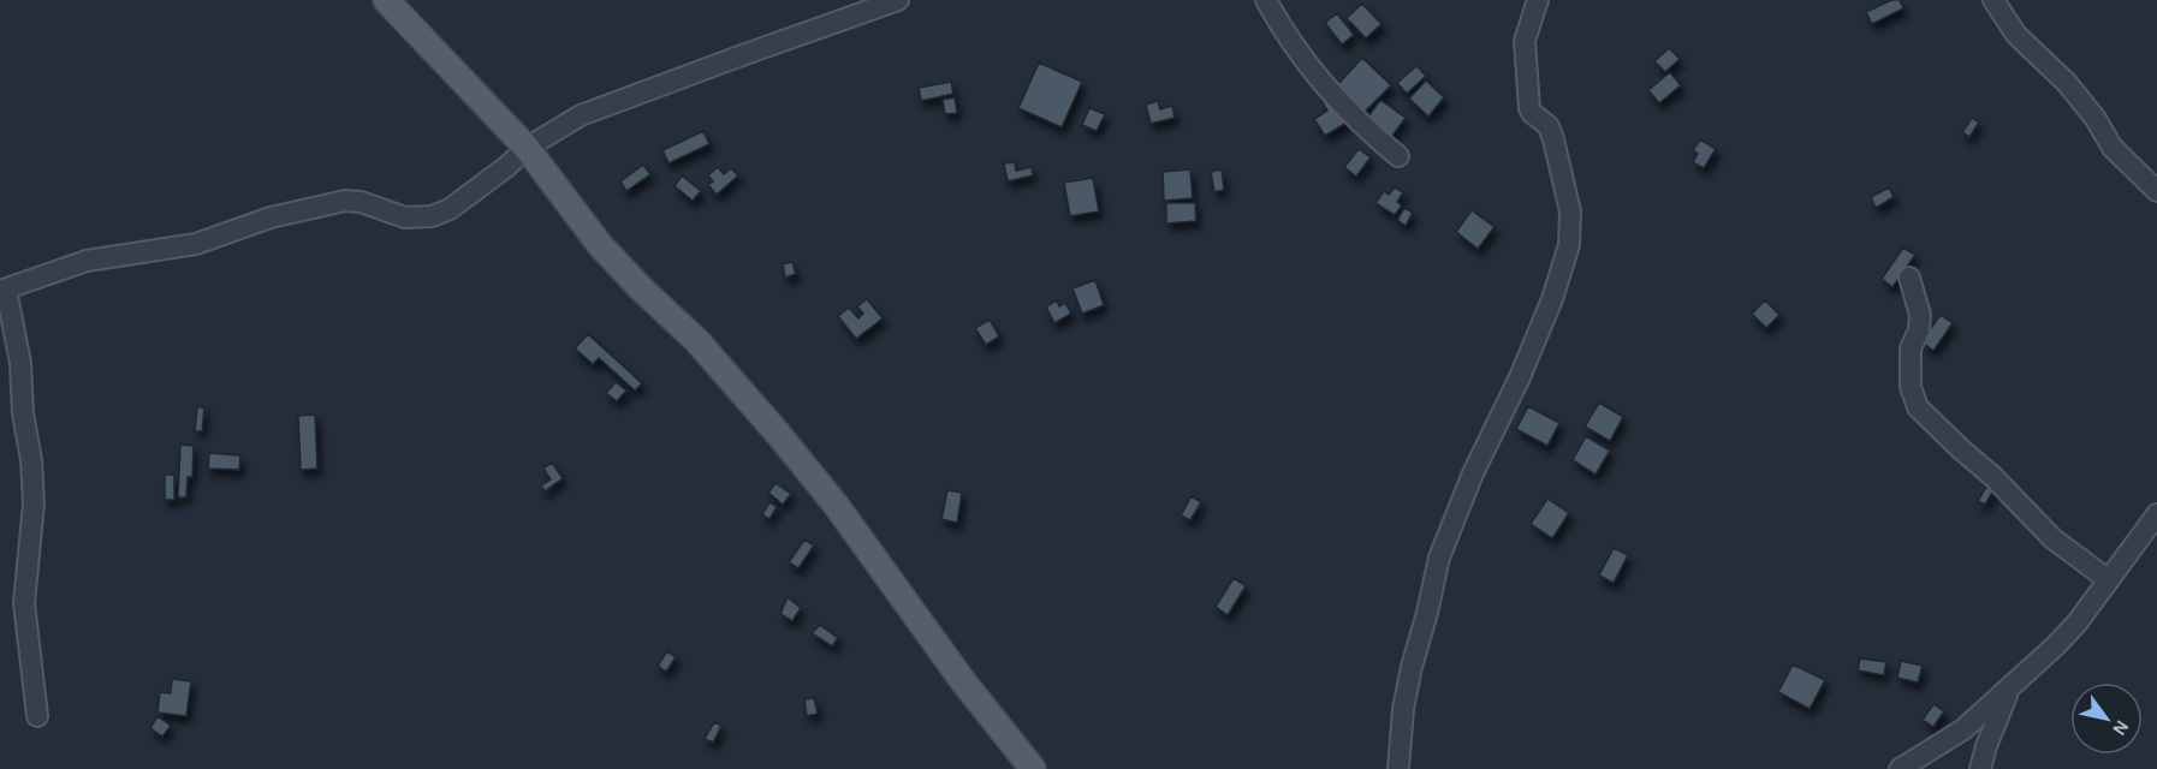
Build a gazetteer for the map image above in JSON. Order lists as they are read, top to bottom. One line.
{"north":"bottom right"}
